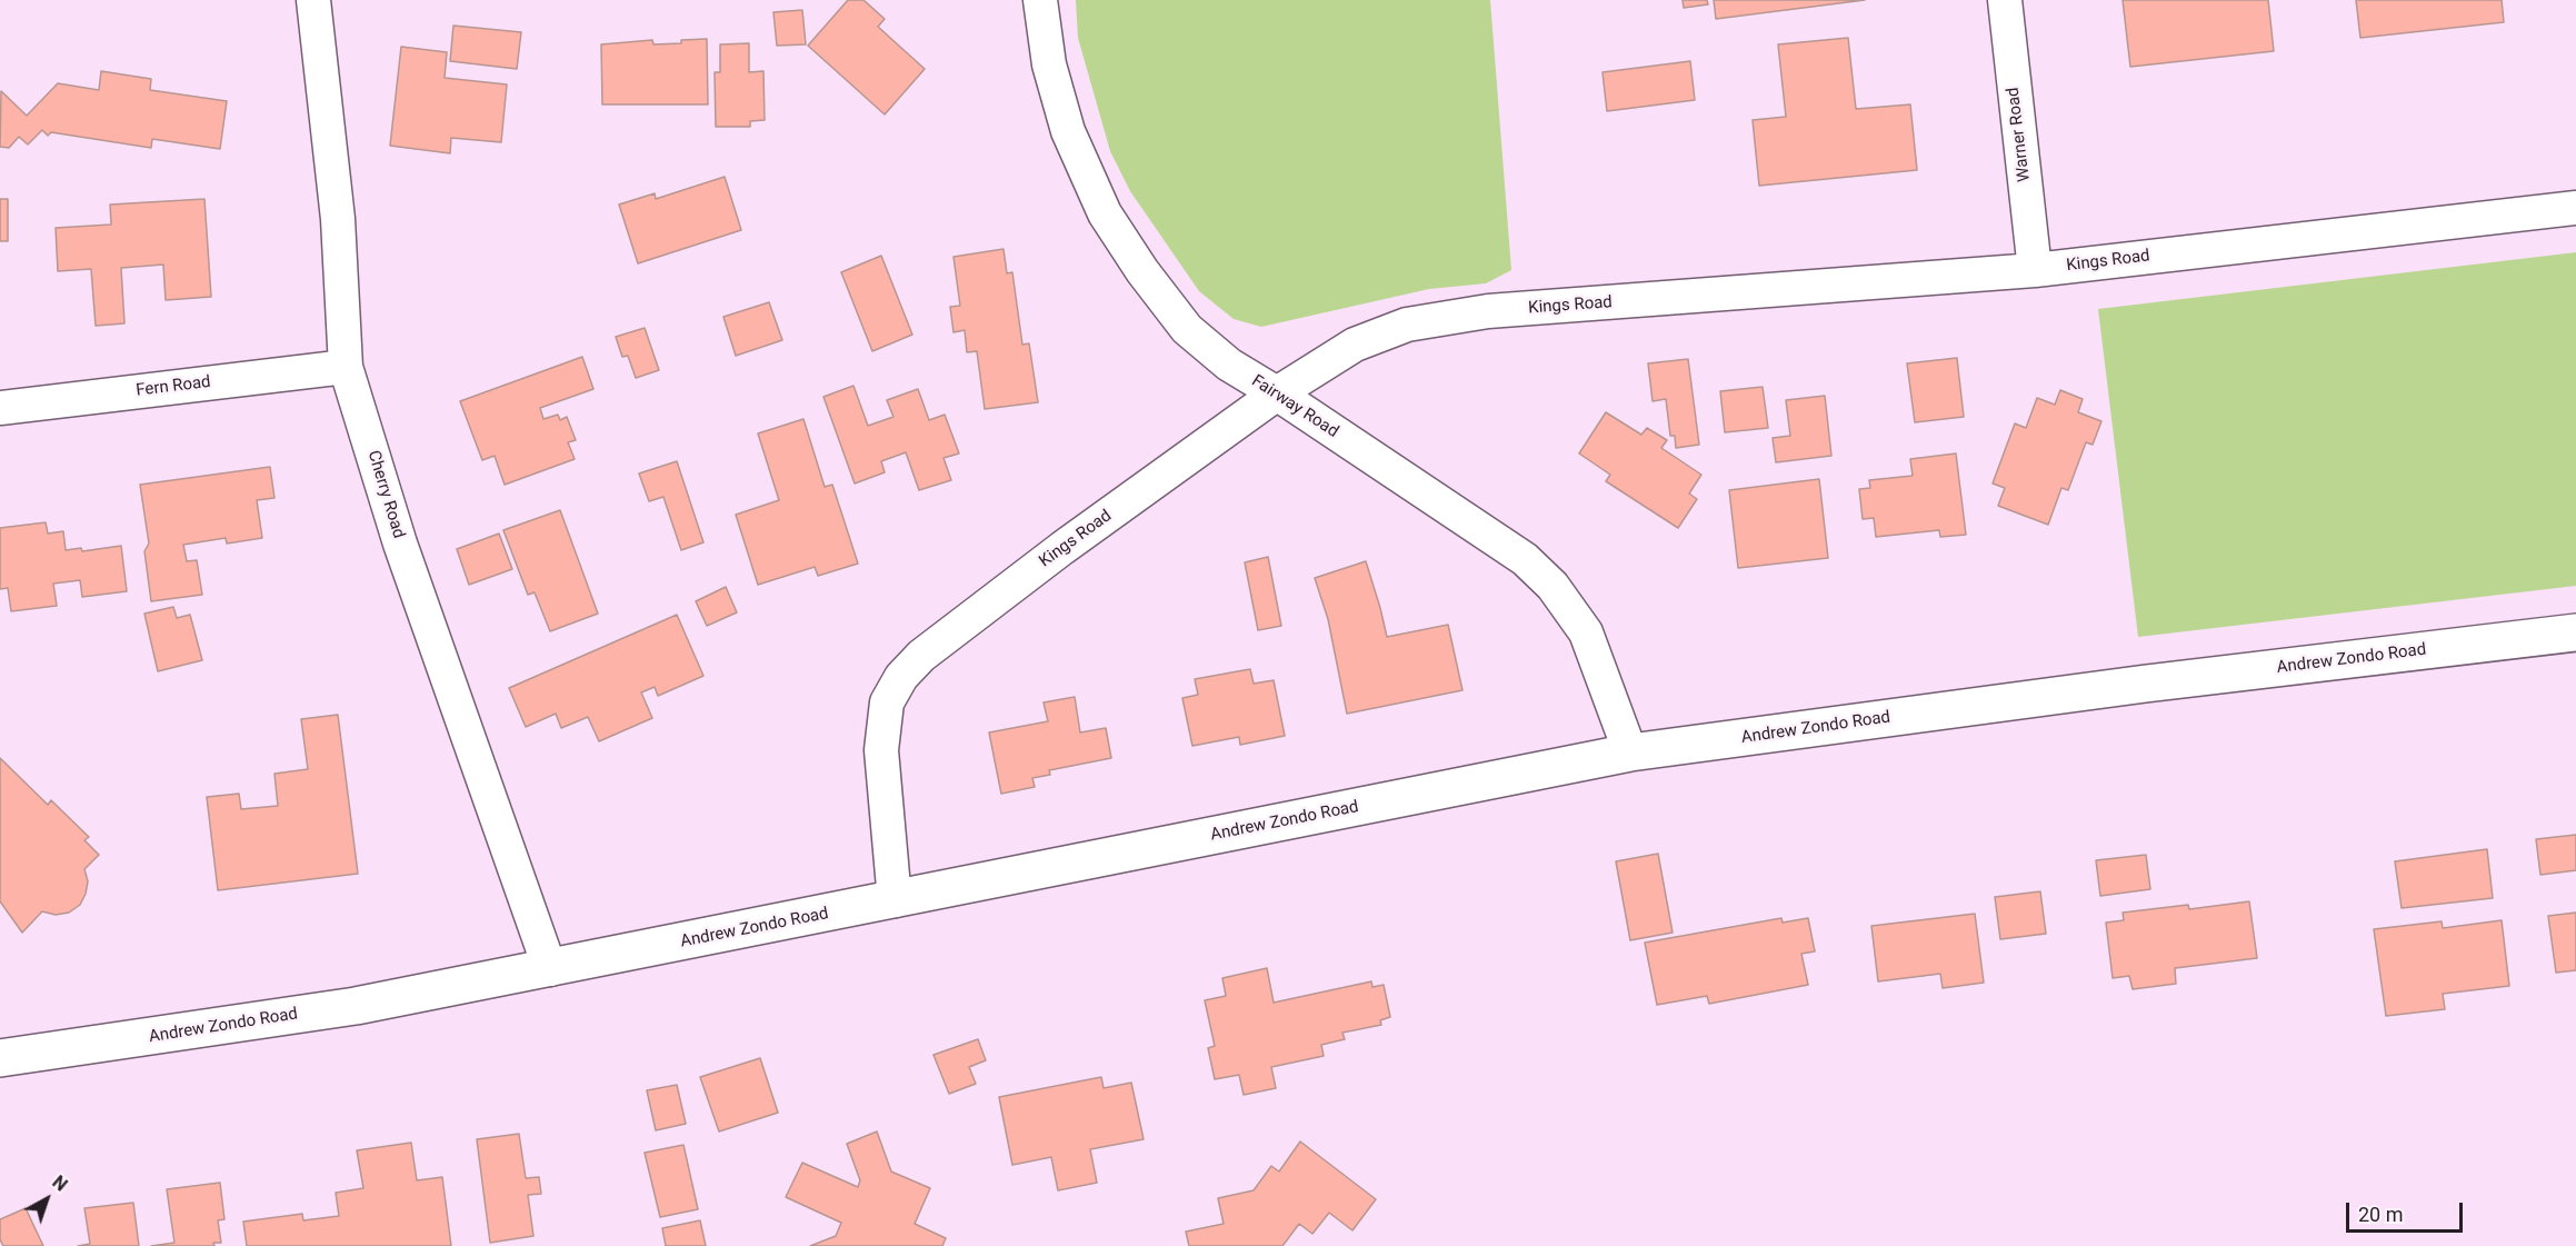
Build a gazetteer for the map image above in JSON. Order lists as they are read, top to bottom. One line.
{"streets":{"main road":["Andrew Zondo Road"],"street":["Warner Road","Kings Road","Fern Road","Fairway Road","Cherry Road"]},"crossings":[["Warner Road","Kings Road"],["Kings Road","Fairway Road"],["Kings Road","Andrew Zondo Road"],["Fern Road","Cherry Road"],["Fairway Road","Andrew Zondo Road"],["Cherry Road","Andrew Zondo Road"]],"scale_bar":"20 m","north":"top right"}
